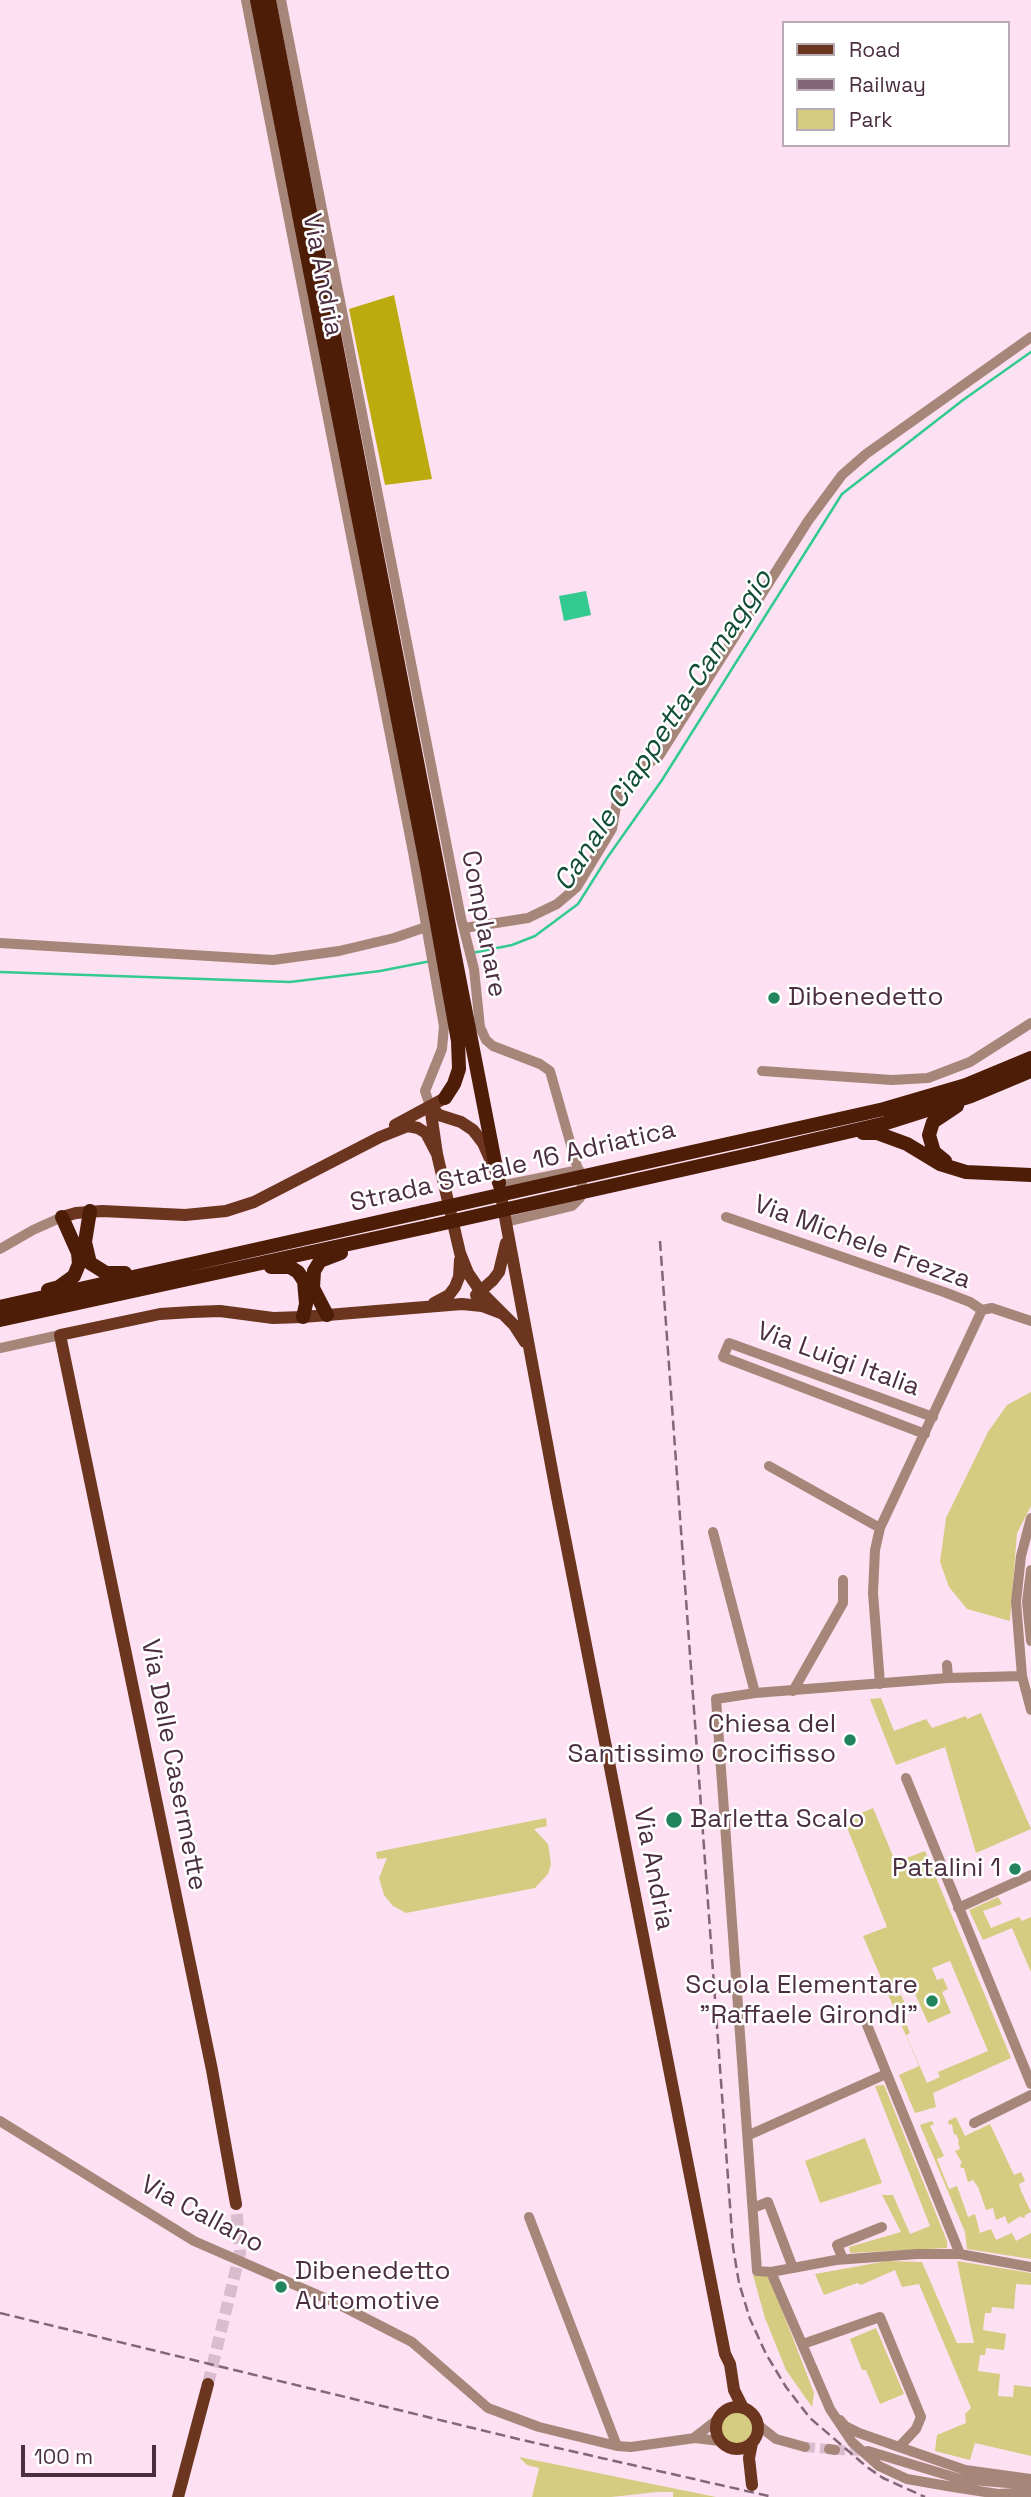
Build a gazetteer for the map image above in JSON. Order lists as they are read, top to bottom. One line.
{"streets":{"highway":["Strada Statale 16 Adriatica"],"main road":["Via Andria","Via Delle Casermette"],"street":["Complanare","Via Michele Frezza","Via Luigi Italia","Via Callano"]},"crossings":[["Via Andria","Complanare"],["Via Andria","Via Callano"]],"water":["Canale Ciappetta-Camaggio"],"places":["Dibenedetto","Chiesa del Santissimo Crocifisso","Barletta Scalo","Patalini 1","Scuola Elementare \"Raffaele Girondi\"","Dibenedetto Automotive"],"legend":["Road","Railway","Park"],"scale_bar":"100 m"}
